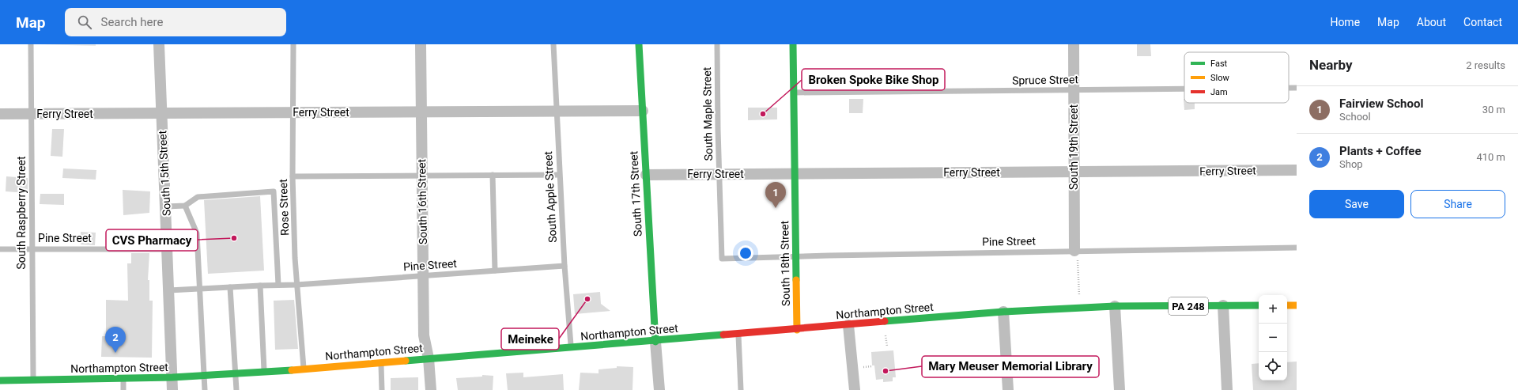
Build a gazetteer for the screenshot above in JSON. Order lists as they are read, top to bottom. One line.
{"streets":{"main road":["South 17th Street","South 18th Street","PA 248","Northampton Street"],"street":["Ferry Street","South 19th Street","South 15th Street","South 16th Street"],"lane":["Spruce Street","South Maple Street","South Apple Street","Rose Street","South Raspberry Street","Pine Street"]},"crossings":[["Spruce Street","South 19th Street"],["Spruce Street","South 18th Street"],["Ferry Street","South Maple Street"],["Ferry Street","South 19th Street"],["Ferry Street","South 15th Street"],["Ferry Street","South 17th Street"],["Ferry Street","South Apple Street"],["Ferry Street","South 16th Street"],["Ferry Street","Rose Street"],["Ferry Street","South Raspberry Street"],["Ferry Street","South 18th Street"],["South Maple Street","Pine Street"],["South 19th Street","Pine Street"],["South 15th Street","Pine Street"],["South 15th Street","Northampton Street"],["South 17th Street","Northampton Street"],["South Apple Street","Pine Street"],["South Apple Street","Northampton Street"],["South 16th Street","Pine Street"],["South 16th Street","Northampton Street"],["Rose Street","Pine Street"],["Rose Street","Northampton Street"],["South Raspberry Street","Pine Street"],["South Raspberry Street","Northampton Street"],["Pine Street","South 18th Street"],["South 18th Street","Northampton Street"]],"places":["Broken Spoke Bike Shop","CVS Pharmacy","Meineke","Mary Meuser Memorial Library"],"legend":["Fast","Slow","Jam"],"page":{"header":"Map","search":"Search here","nav":["Home","Map","About","Contact"],"heading":["Nearby","2 results"],"list":[{"mark":"1","name":"Fairview School","note":"School","value":"30 m"},{"mark":"2","name":"Plants + Coffee","note":"Shop","value":"410 m"}],"buttons":["Save","Share"],"pins":["1","2"],"map_buttons":["+","−"]}}
